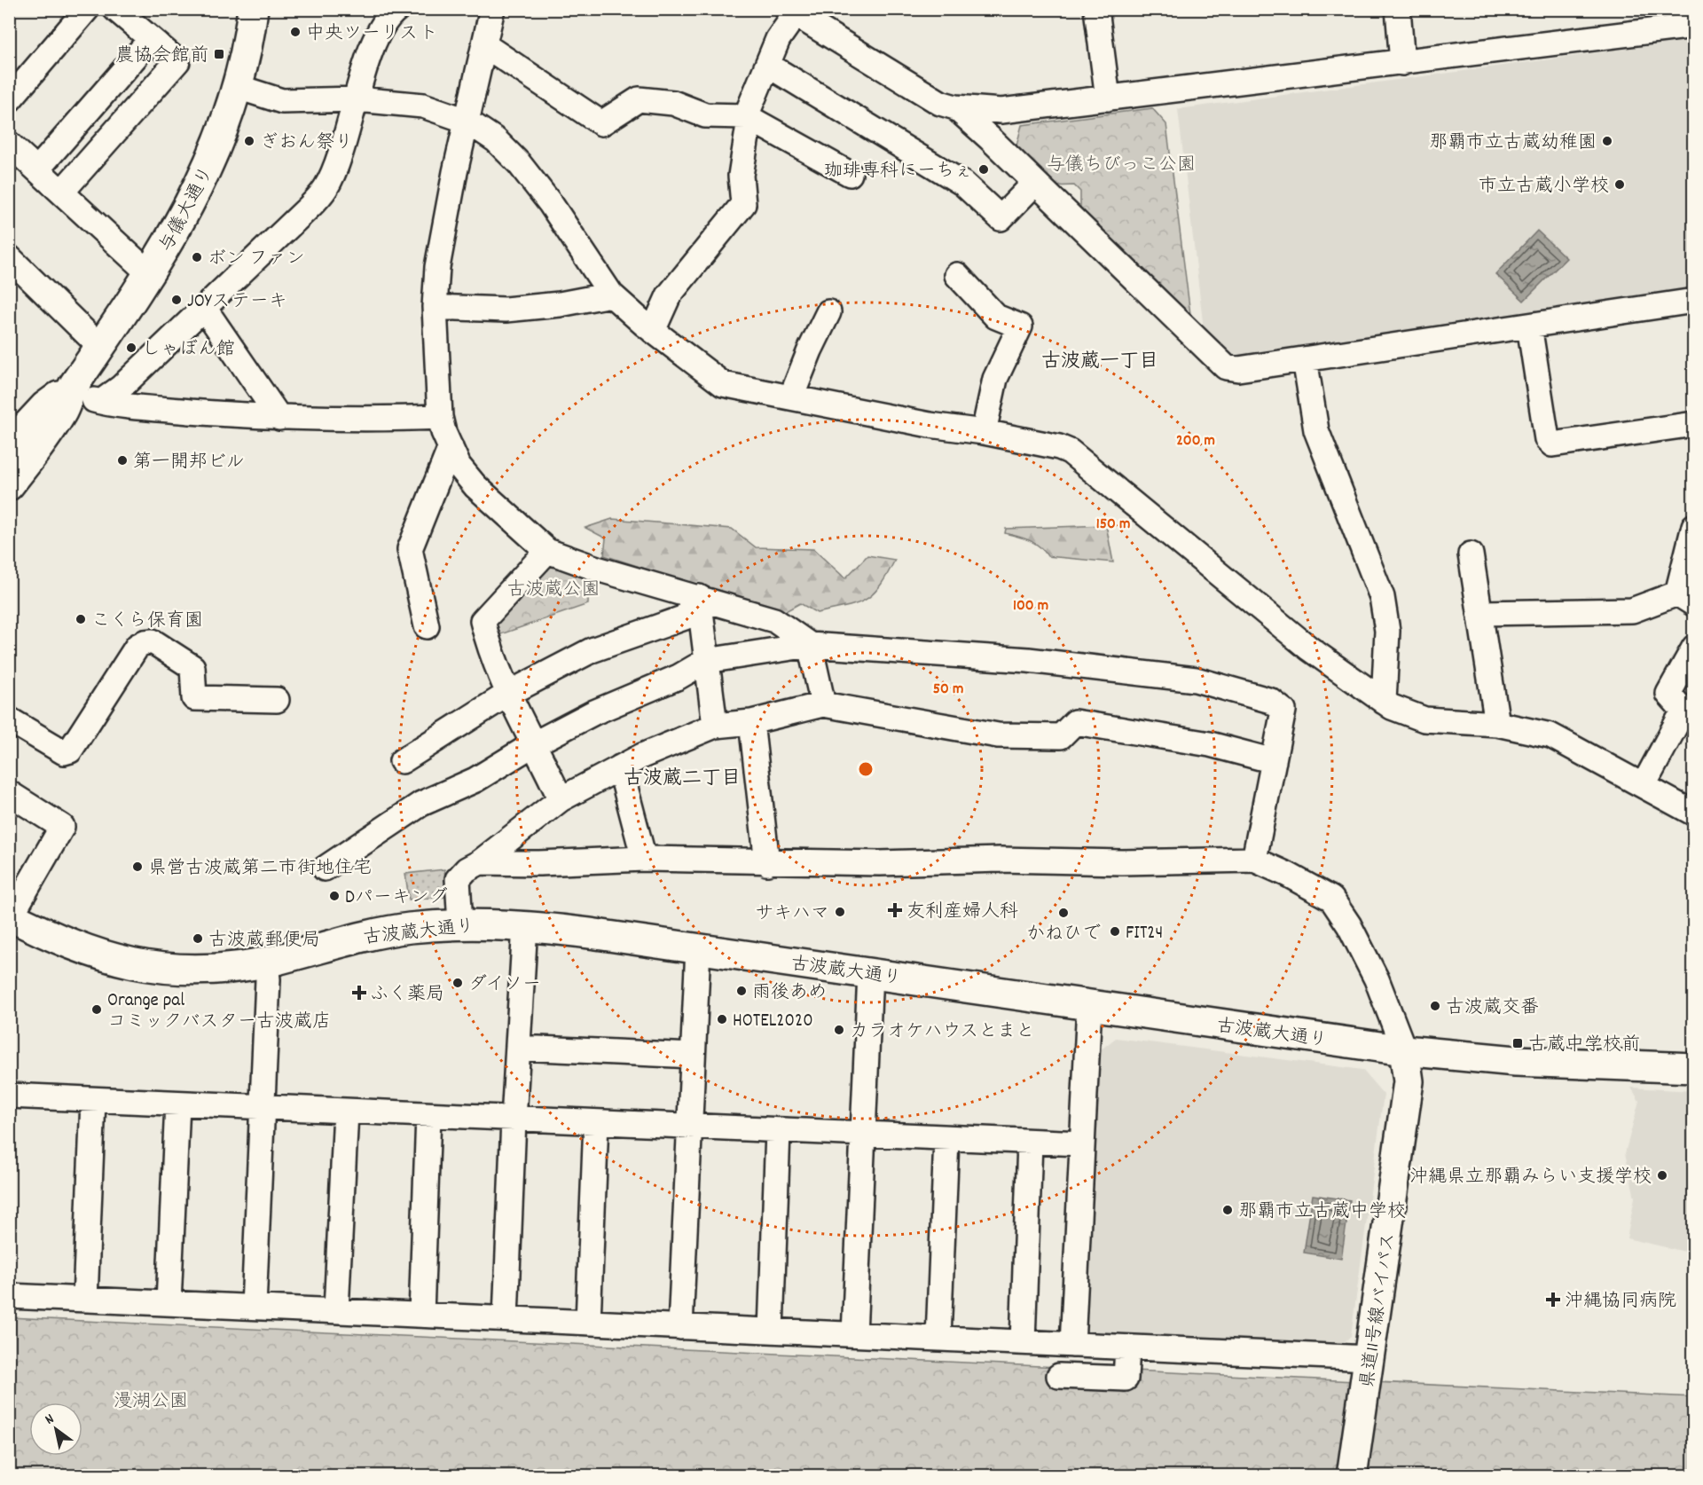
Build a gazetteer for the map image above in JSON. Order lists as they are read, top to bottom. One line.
{"streets":{"main road":["与儀大通り","古波蔵大通り","県道11号線バイパス"]},"crossings":[["古波蔵大通り","県道11号線バイパス"]],"districts":["古波蔵一丁目","古波蔵二丁目"],"parks":["与儀ちびっこ公園","古波蔵公園","漫湖公園"],"places":{"other":["中央ツーリスト","ぎおん祭り","那覇市立古蔵幼稚園","珈琲専科にーちぇ","市立古蔵小学校","ボン ファン","JOYステーキ","しゃぼん館","第一開邦ビル","こくら保育園","県営古波蔵第二市街地住宅","Dパーキング","サキハマ","かねひで","FIT24","古波蔵郵便局","ダイソー","雨後あめ","古波蔵交番","Orange pal コミックバスター古波蔵店","HOTEL2020","カラオケハウスとまと","沖縄県立那覇みらい支援学校","那覇市立古蔵中学校"],"transit":["農協会館前","古蔵中学校前"],"health":["友利産婦人科","ふく薬局","沖縄協同病院"]},"north":"top left","rings":["200 m","150 m","100 m","50 m"]}
